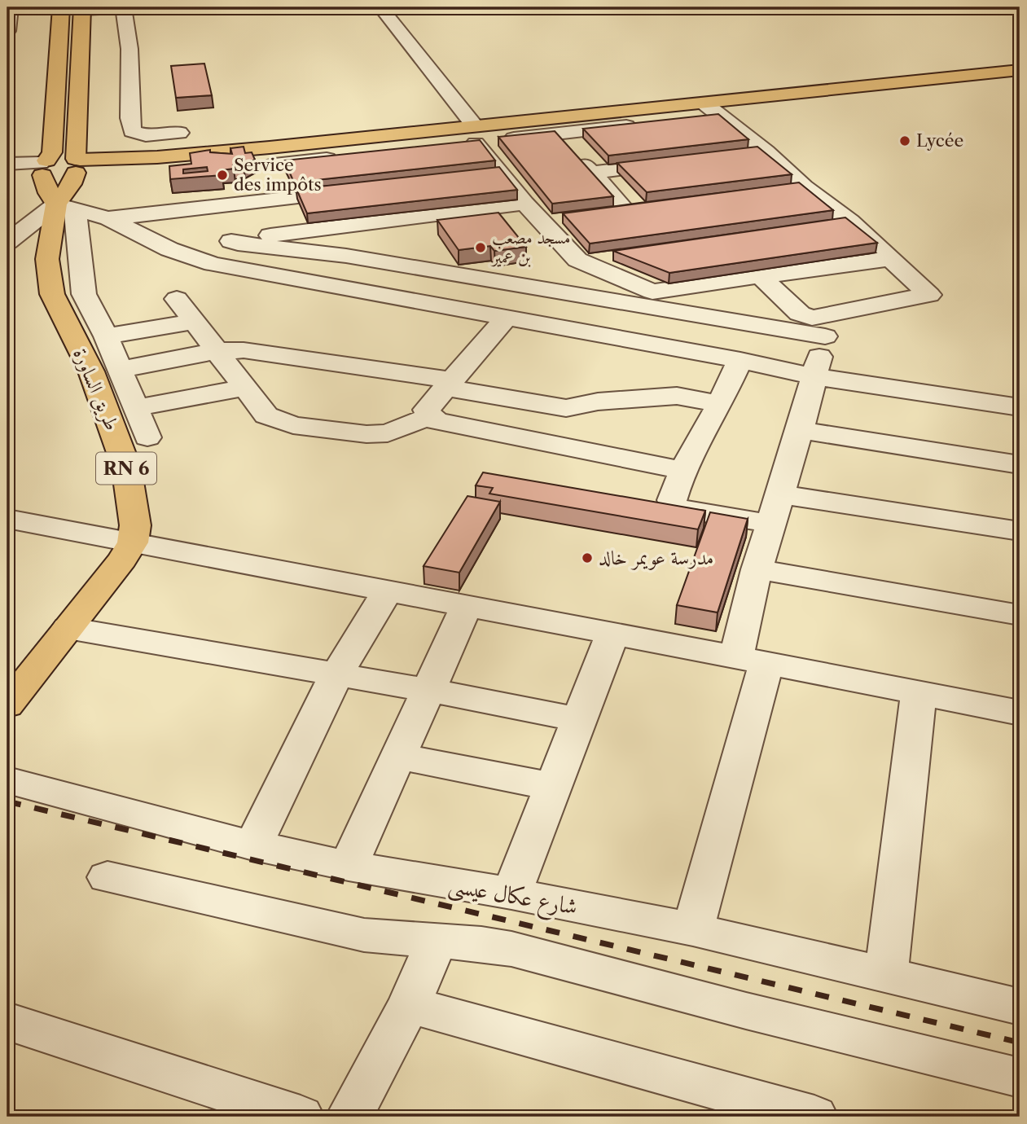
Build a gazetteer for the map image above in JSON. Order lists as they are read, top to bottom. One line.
{"streets":{"main road":["طريق الساورة","RN 6"],"street":["شارع عكال عيسى"]},"crossings":[["طريق الساورة","RN 6"]],"places":["Lycée","Service des impôts","مسجد مصعب بن عمير","مدرسة عويمر خالد"]}
